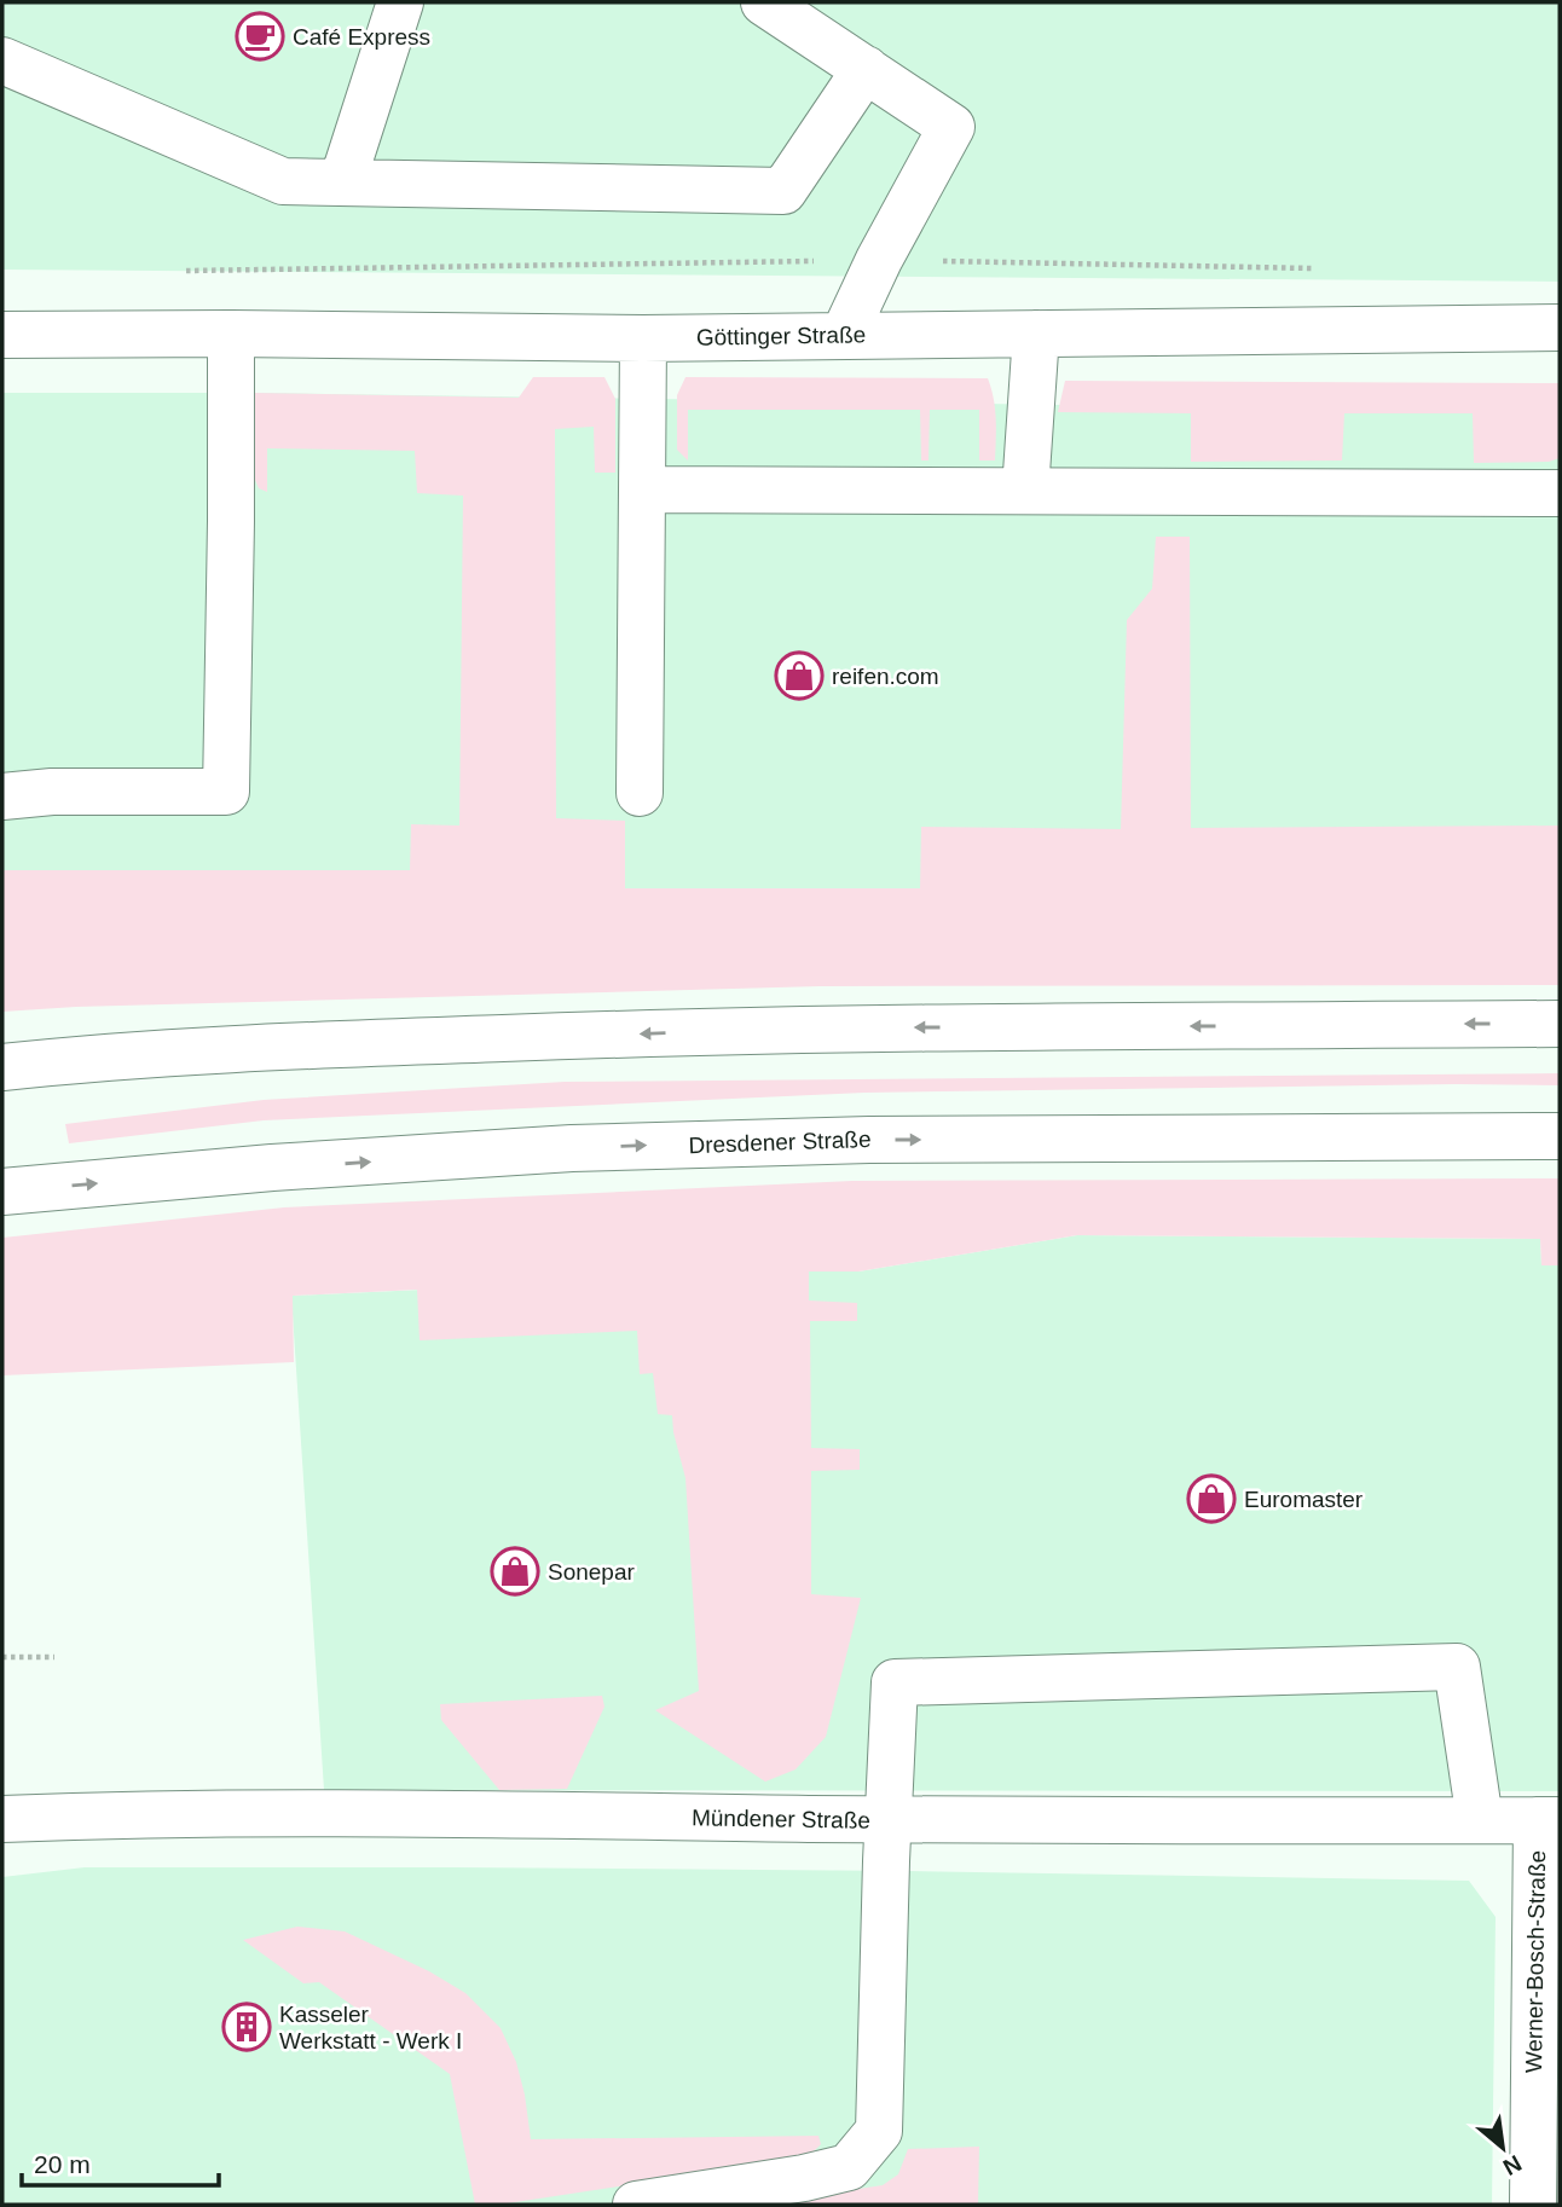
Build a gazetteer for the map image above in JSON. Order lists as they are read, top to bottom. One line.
{"streets":{"street":["Göttinger Straße","Dresdener Straße","Mündener Straße","Werner-Bosch-Straße"]},"crossings":[["Mündener Straße","Werner-Bosch-Straße"]],"places":{"cafe":["Café Express"],"shop":["reifen.com","Euromaster","Sonepar"],"building":["Kasseler Werkstatt - Werk I"]},"scale_bar":"20 m","north":"bottom right"}
